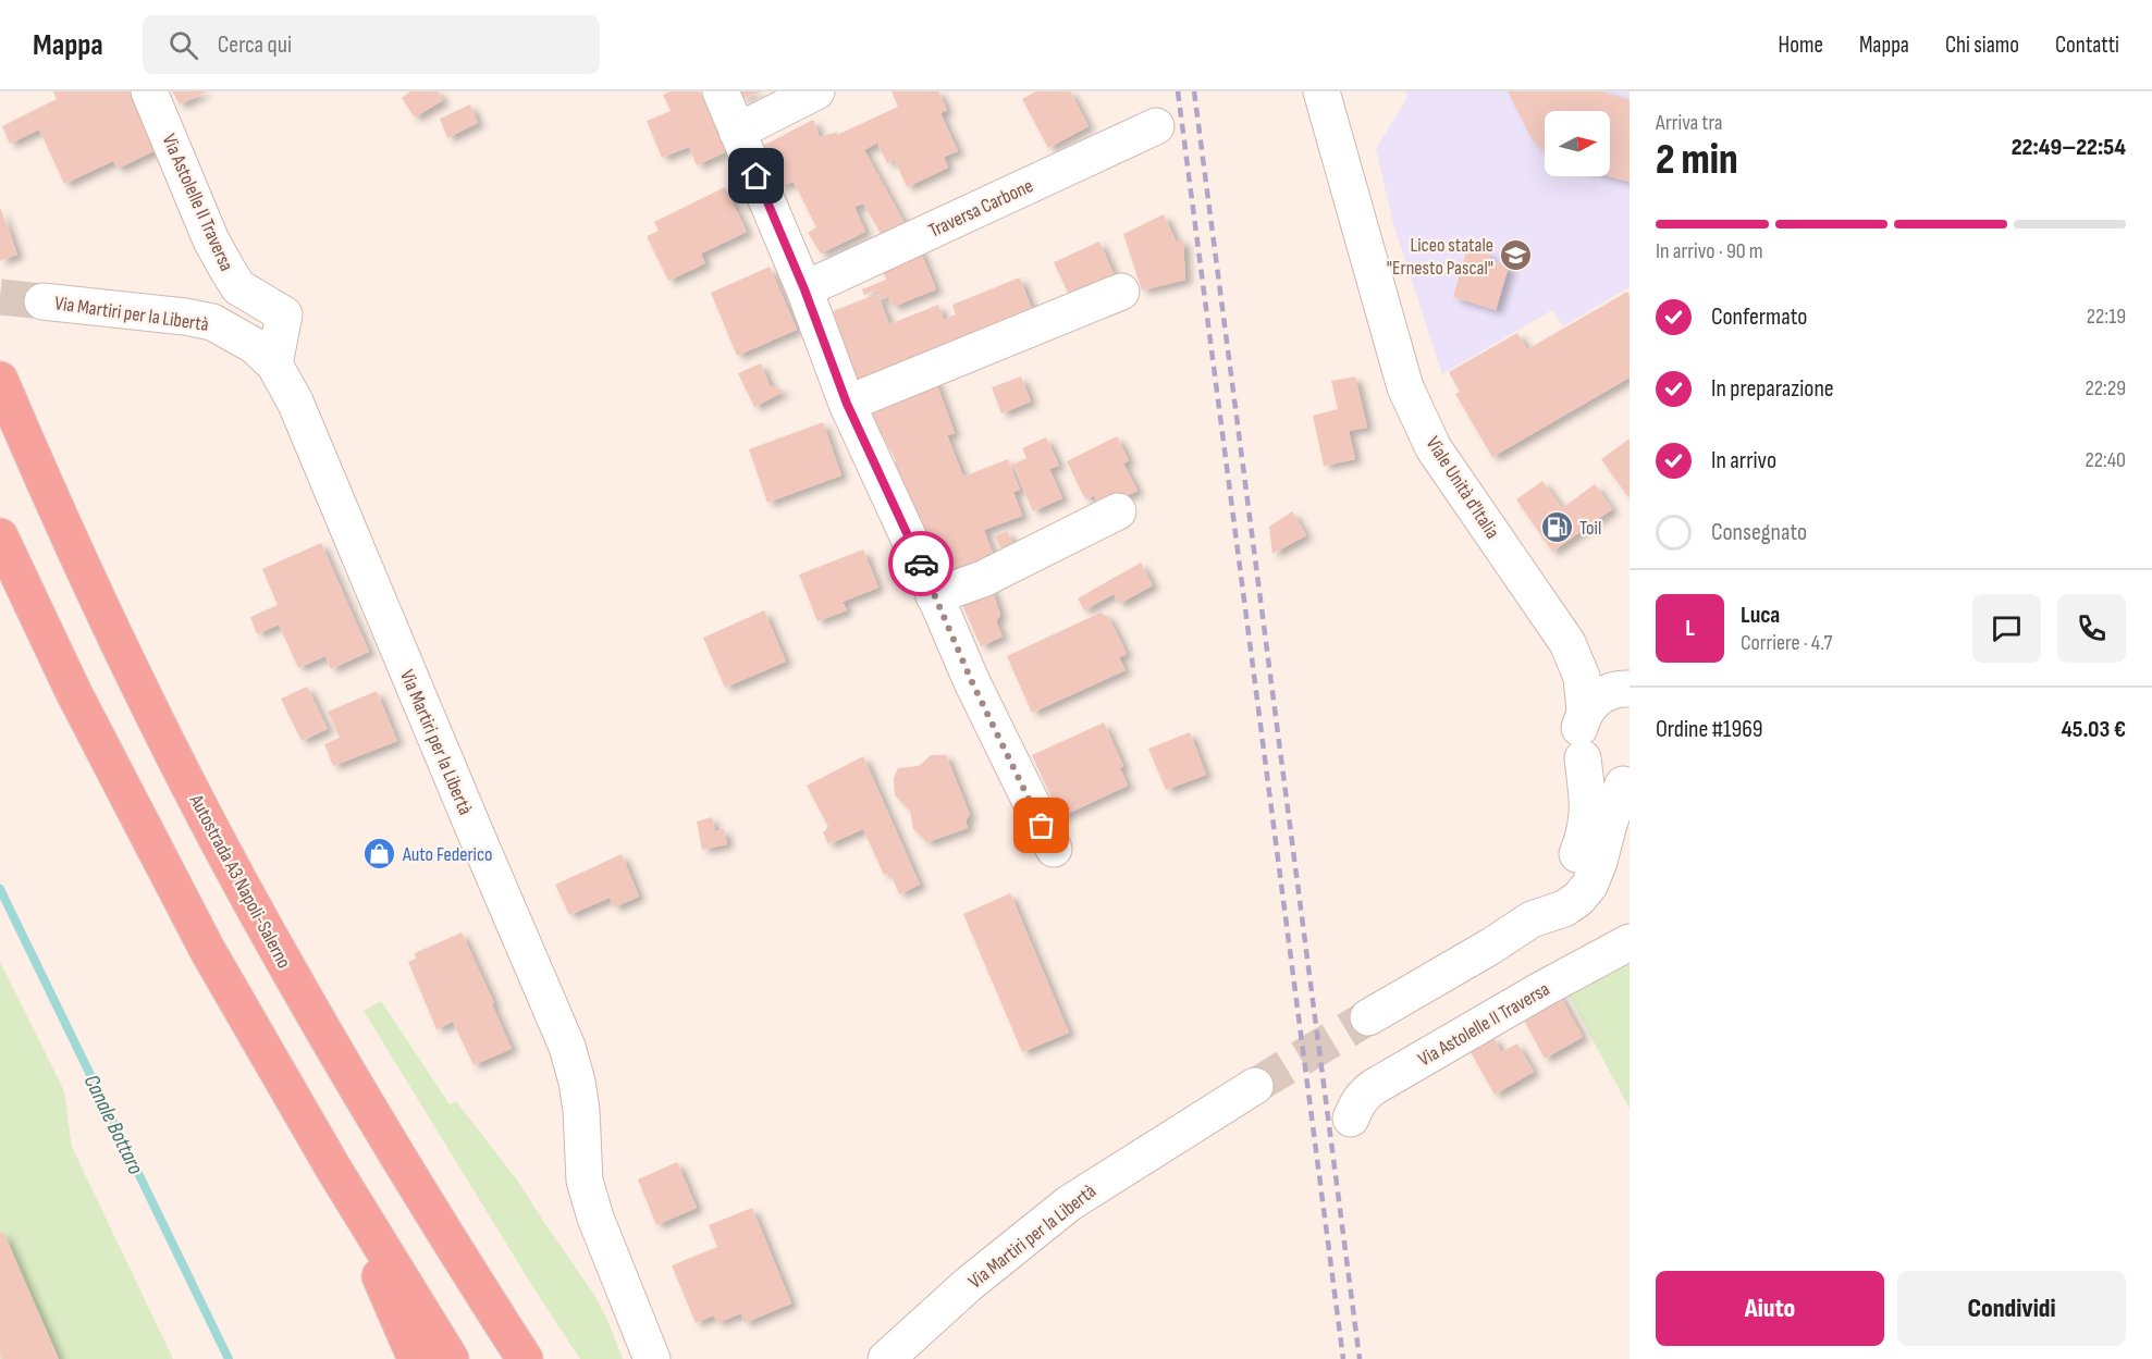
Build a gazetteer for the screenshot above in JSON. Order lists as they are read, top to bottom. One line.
{"streets":{"highway":["Autostrada A3 Napoli-Salerno"],"street":["Via Astolelle II Traversa","Traversa Carbone","Via Martiri per la Libertà","Viale Unità d'Italia"]},"crossings":[["Via Astolelle II Traversa","Via Martiri per la Libertà"]],"water":["Canale Bottaro"],"places":{"school or university":["Liceo statale \"Ernesto Pascal\""],"fuel station":["Toil"],"shop":["Auto Federico"]},"north":"right","page":{"header":"Mappa","search":"Cerca qui","nav":["Home","Mappa","Chi siamo","Contatti"],"heading":["2 min","Arriva tra","22:49–22:54"],"panel":["Luca","Corriere · 4.7","Ordine #1969","45.03 €"],"bar":"In arrivo · 90 m","list":[["Confermato","22:19"],["In preparazione","22:29"],["In arrivo","22:40"],"Consegnato"],"round":"L","buttons":["Aiuto","Condividi"]}}
